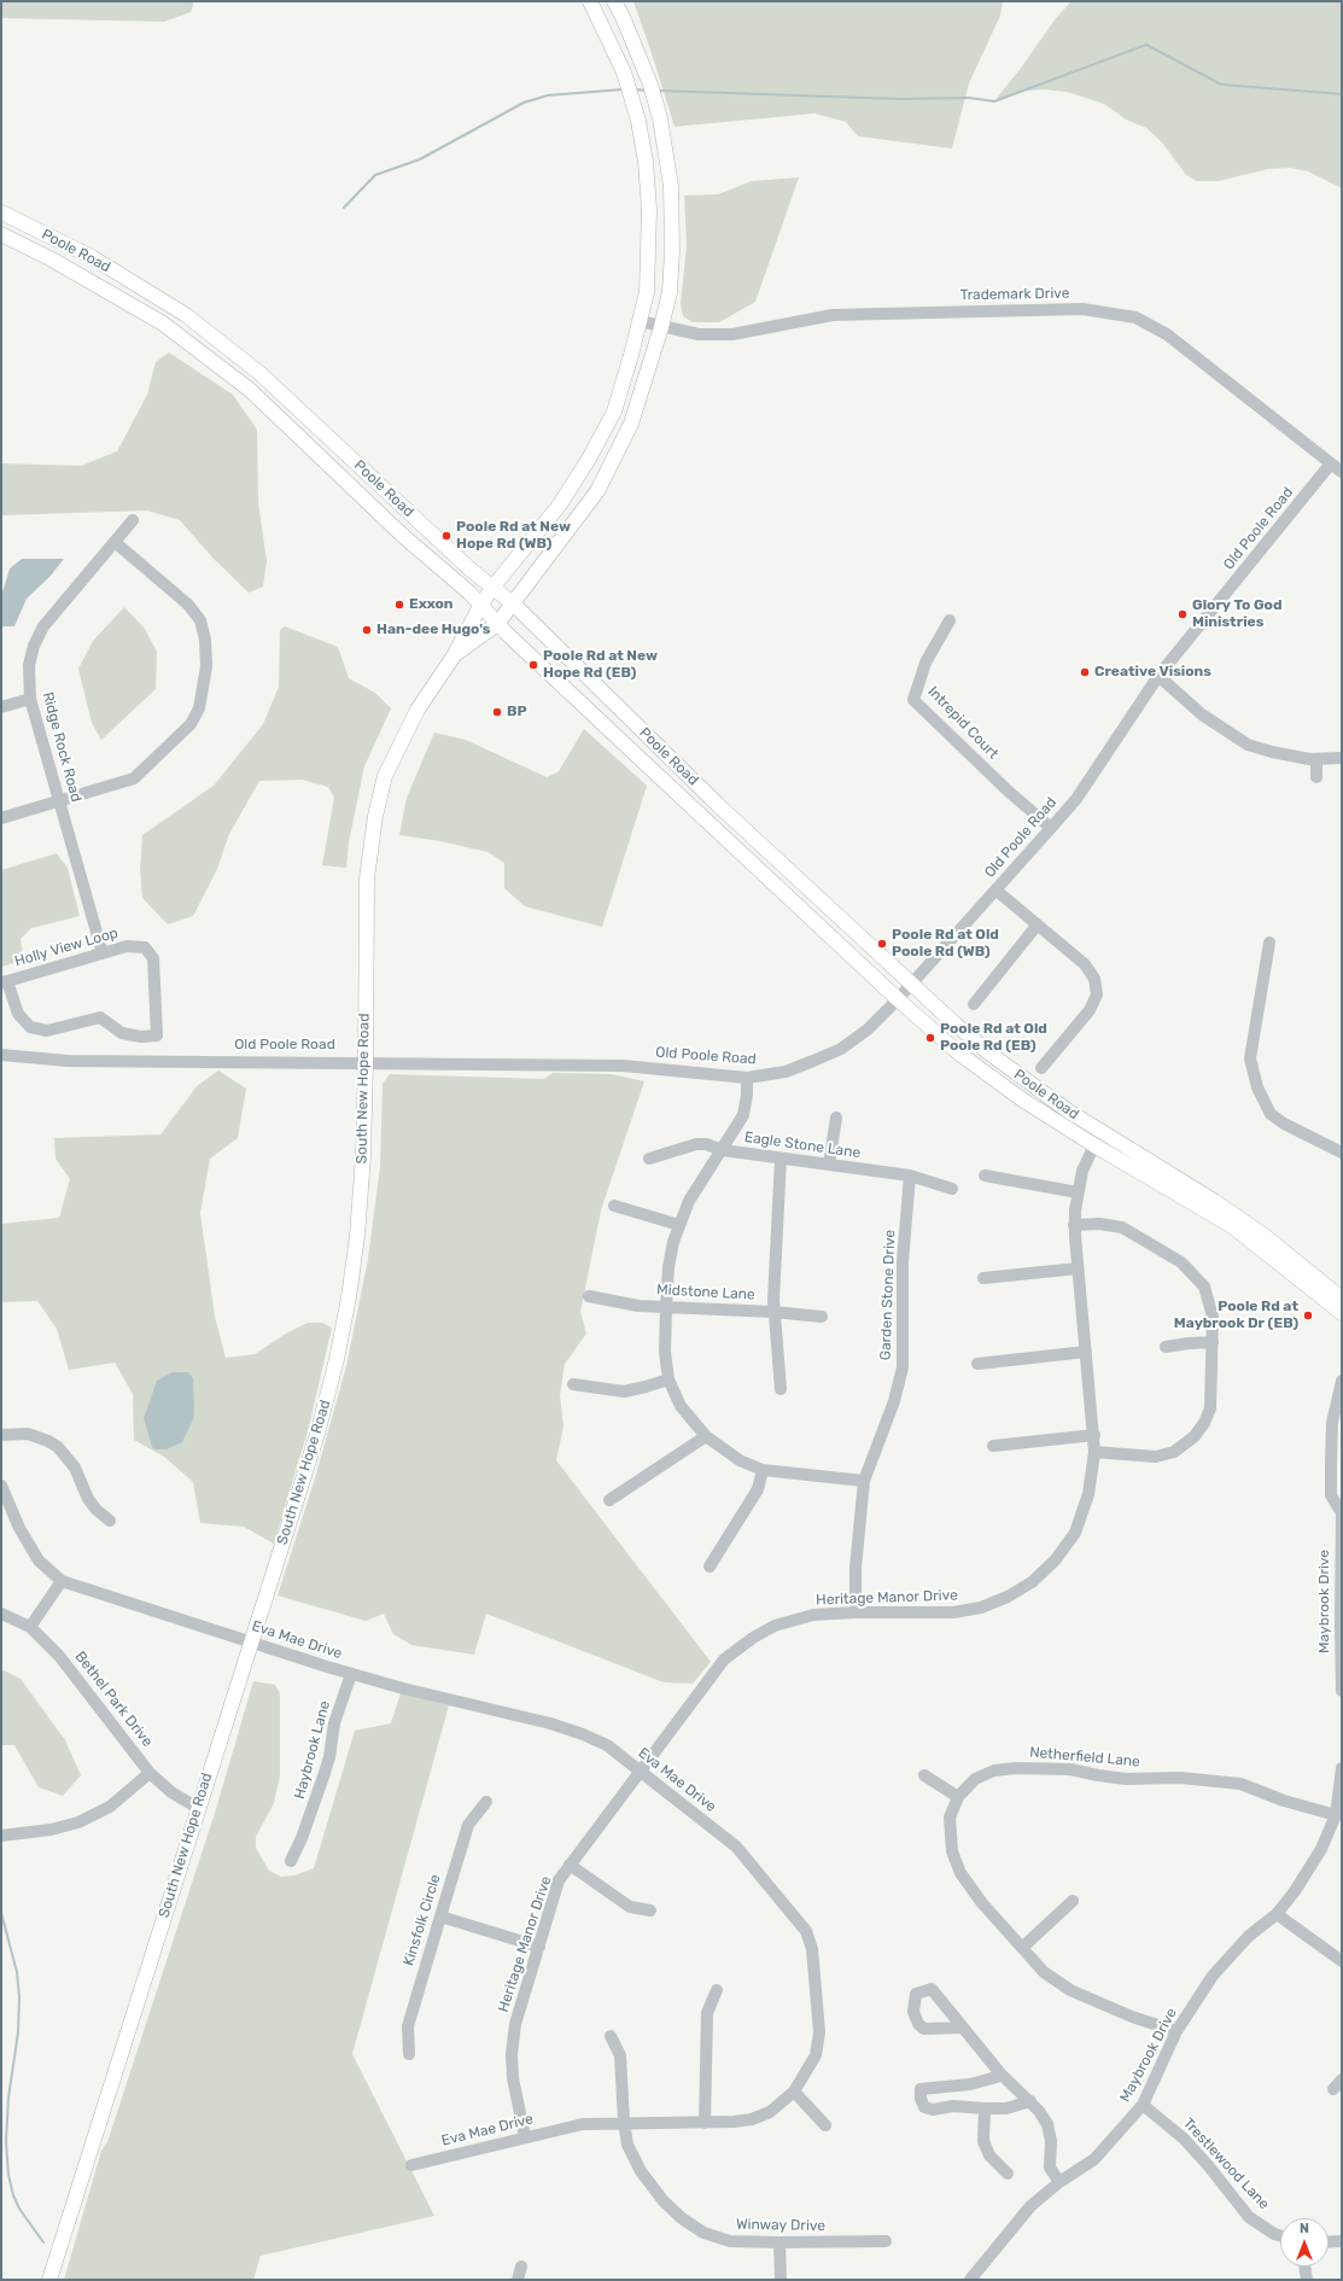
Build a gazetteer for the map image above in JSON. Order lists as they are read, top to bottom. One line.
{"streets":{"main road":["Poole Road","South New Hope Road"],"street":["Trademark Drive","Old Poole Road","Intrepid Court","Ridge Rock Road","Holly View Loop","Eagle Stone Lane","Midstone Lane","Garden Stone Drive","Heritage Manor Drive","Maybrook Drive","Eva Mae Drive","Bethel Park Drive","Haybrook Lane","Netherfield Lane","Kinsfolk Circle","Trestlewood Lane","Winway Drive"]},"crossings":[["Poole Road","Old Poole Road"],["Poole Road","South New Hope Road"],["Poole Road","Heritage Manor Drive"],["Trademark Drive","Old Poole Road"],["Trademark Drive","South New Hope Road"],["Old Poole Road","Intrepid Court"],["Old Poole Road","South New Hope Road"],["Ridge Rock Road","Holly View Loop"],["South New Hope Road","Eva Mae Drive"],["South New Hope Road","Bethel Park Drive"],["Eagle Stone Lane","Garden Stone Drive"],["Garden Stone Drive","Heritage Manor Drive"],["Heritage Manor Drive","Eva Mae Drive"],["Maybrook Drive","Netherfield Lane"],["Maybrook Drive","Trestlewood Lane"],["Eva Mae Drive","Haybrook Lane"],["Eva Mae Drive","Winway Drive"]],"places":["Poole Rd at New Hope Rd (WB)","Exxon","Glory To God Ministries","Han-dee Hugo's","Poole Rd at New Hope Rd (EB)","Creative Visions","BP","Poole Rd at Old Poole Rd (WB)","Poole Rd at Old Poole Rd (EB)","Poole Rd at Maybrook Dr (EB)"],"north":"top"}
